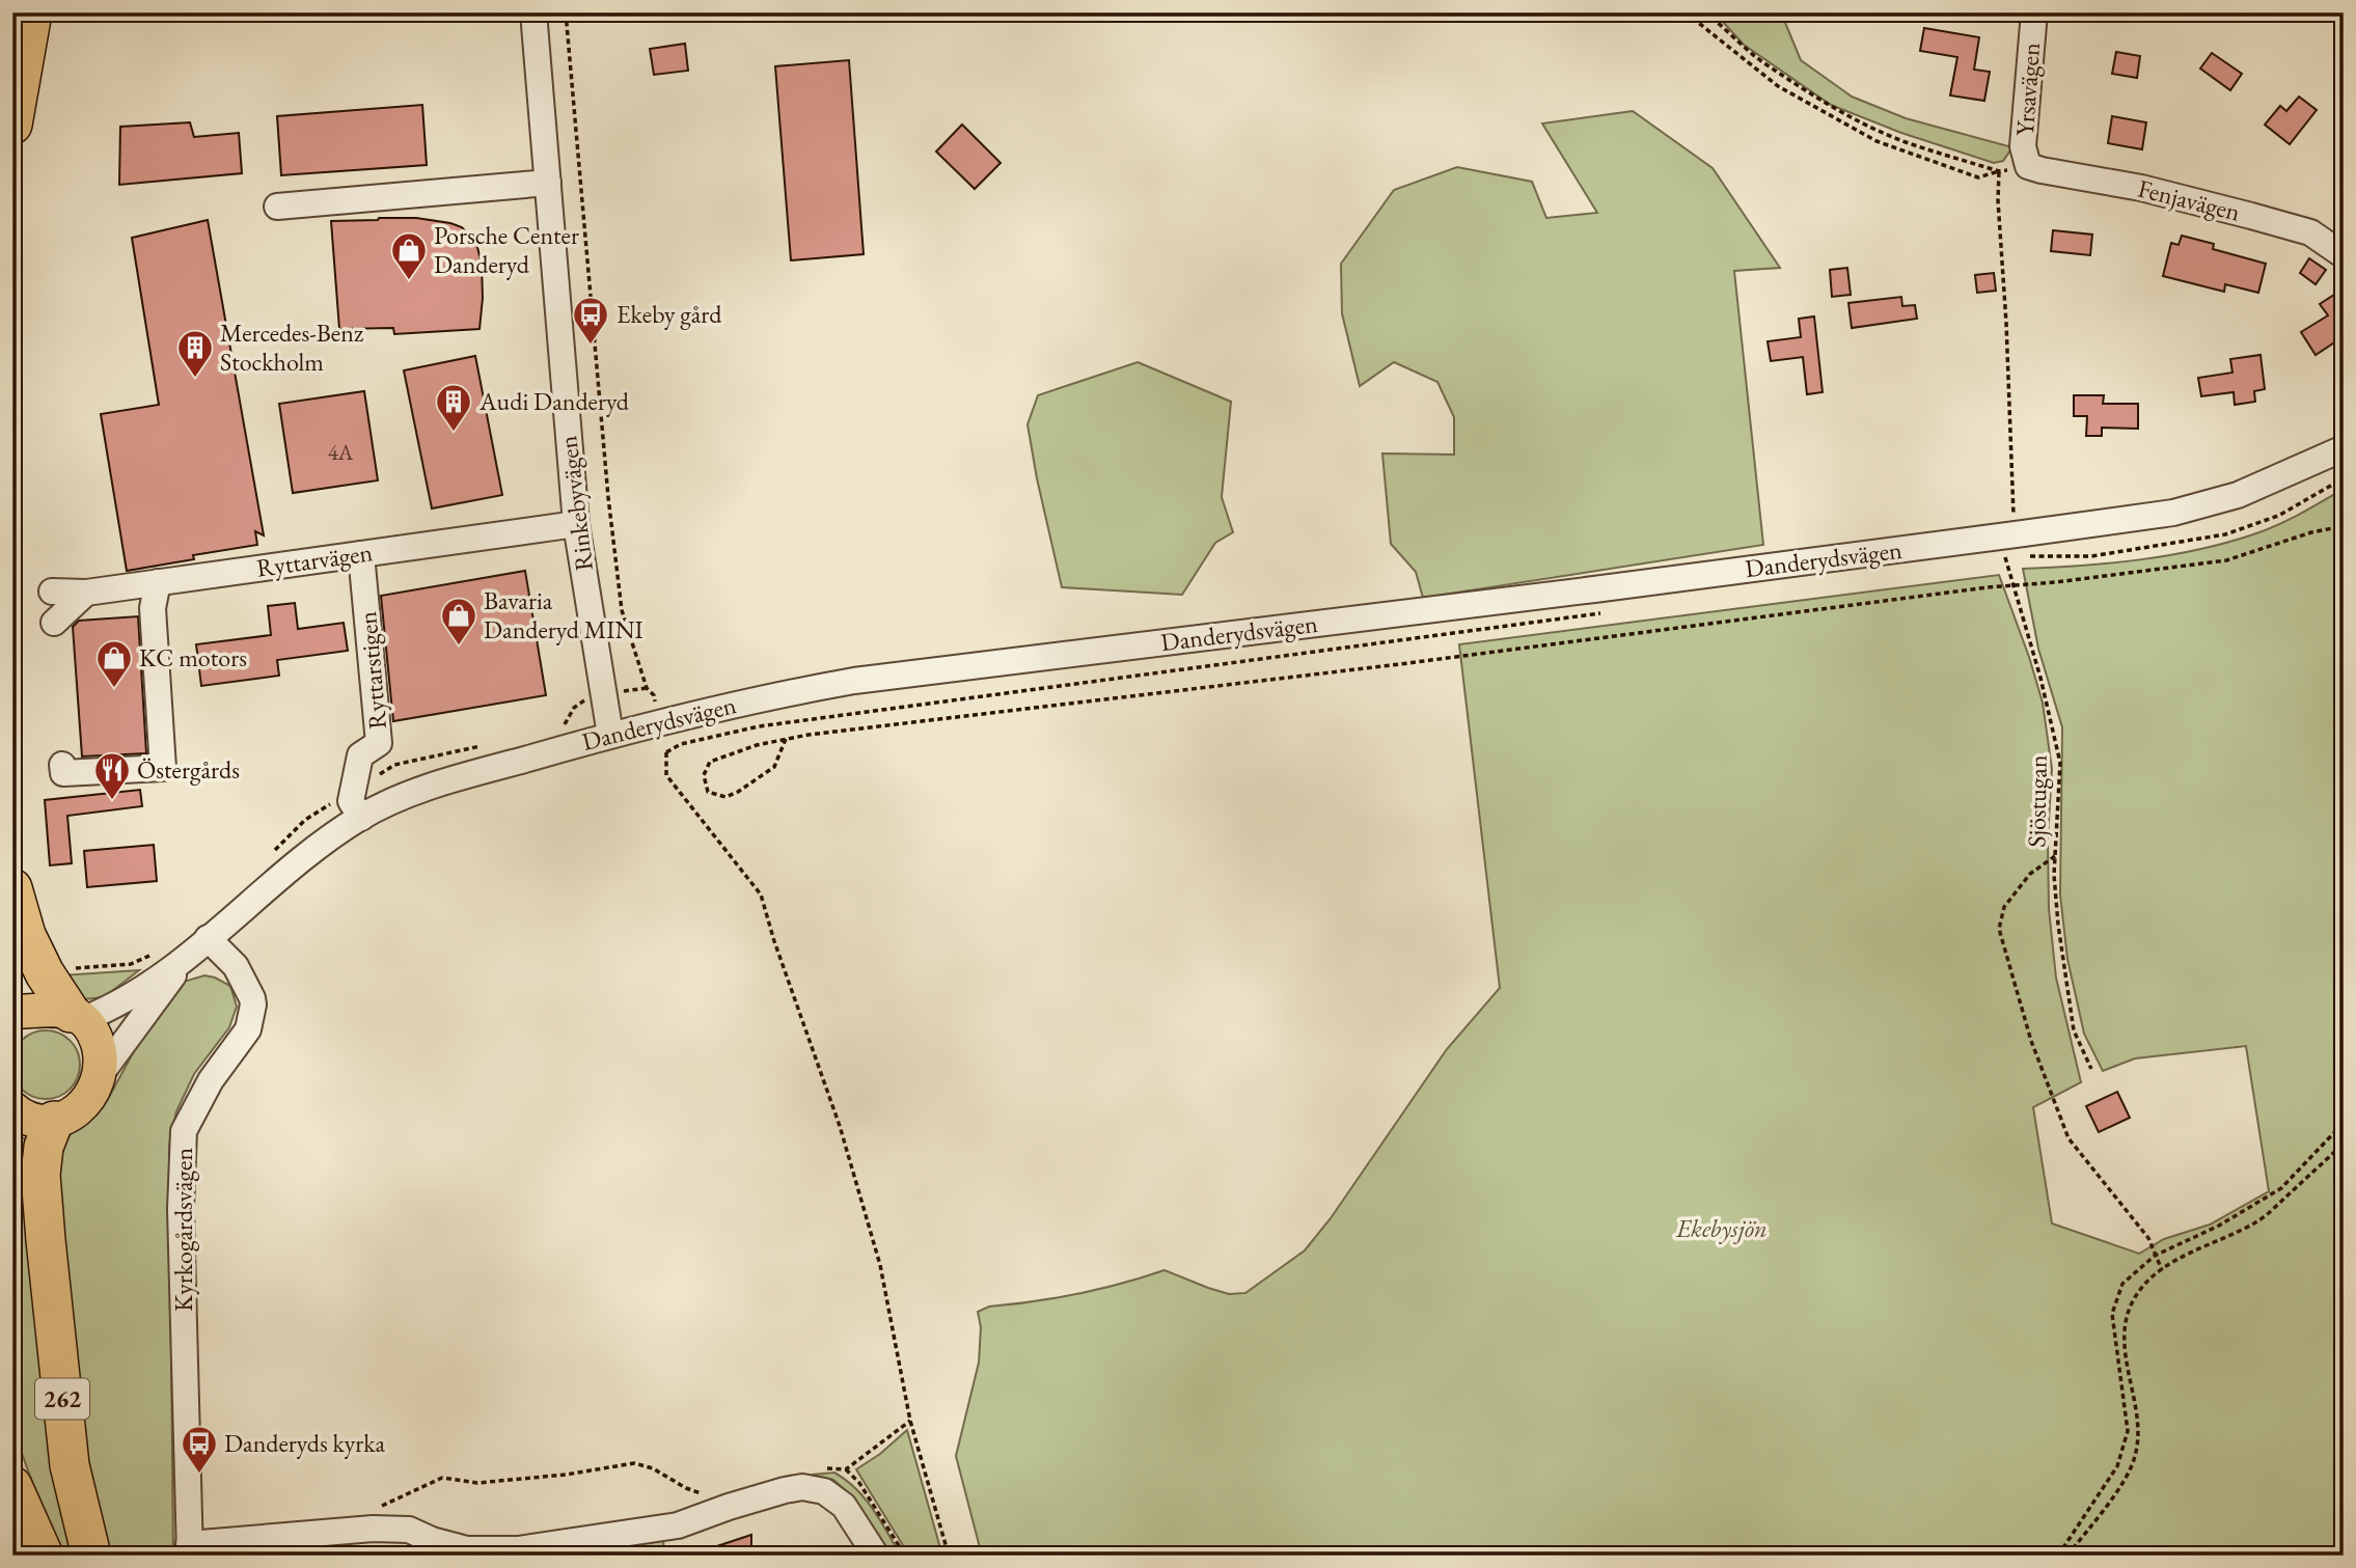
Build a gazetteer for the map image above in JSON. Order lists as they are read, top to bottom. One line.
{"streets":{"highway":["262"],"street":["Yrsavägen","Fenjavägen","Rinkebyvägen","Danderydsvägen","Ryttarvägen","Ryttarstigen","Kyrkogårdsvägen"],"path":["Sjöstugan"]},"crossings":[["Yrsavägen","Fenjavägen"],["Rinkebyvägen","Danderydsvägen"],["Rinkebyvägen","Ryttarvägen"],["Danderydsvägen","Ryttarstigen"],["Danderydsvägen","Sjöstugan"],["Danderydsvägen","Kyrkogårdsvägen"],["Ryttarvägen","Ryttarstigen"]],"parks":["Ekebysjön"],"places":{"shop":["Porsche Center Danderyd","Bavaria Danderyd MINI","KC motors"],"bus stop":["Ekeby gård","Danderyds kyrka"],"building":["Mercedes-Benz Stockholm","Audi Danderyd"],"restaurant":["Östergårds"]},"house_numbers":["4A"]}
